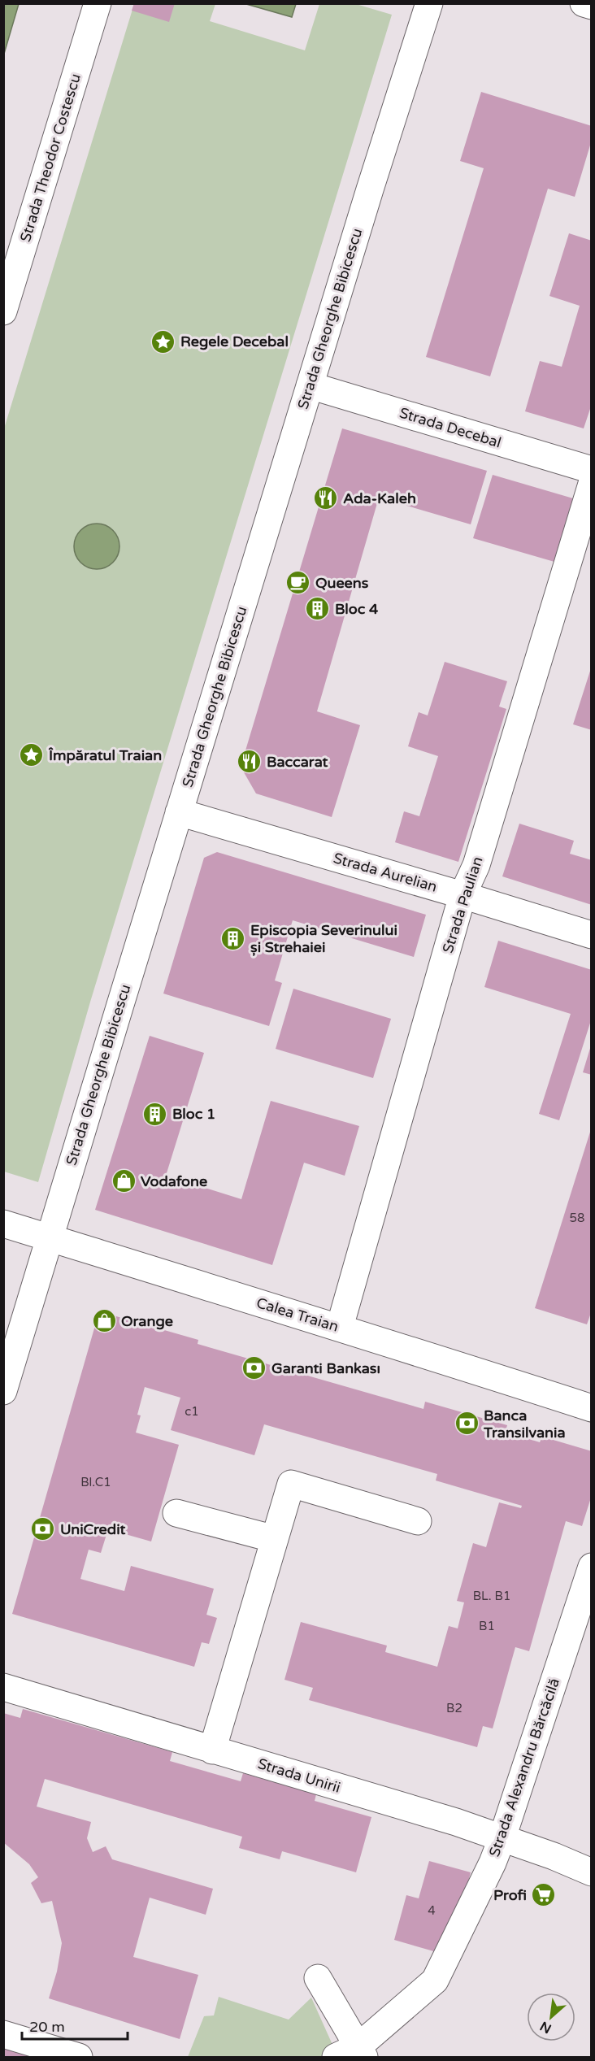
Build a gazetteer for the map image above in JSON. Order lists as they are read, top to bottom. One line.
{"streets":{"street":["Strada Theodor Costescu","Strada Gheorghe Bibicescu","Strada Decebal","Strada Aurelian","Strada Paulian","Calea Traian","Strada Alexandru Bărcăcilă","Strada Unirii"]},"crossings":[["Strada Gheorghe Bibicescu","Strada Decebal"],["Strada Gheorghe Bibicescu","Strada Aurelian"],["Strada Gheorghe Bibicescu","Calea Traian"],["Strada Aurelian","Strada Paulian"],["Strada Paulian","Calea Traian"],["Strada Alexandru Bărcăcilă","Strada Unirii"]],"places":{"place":["Regele Decebal","Împăratul Traian"],"restaurant":["Ada-Kaleh","Baccarat"],"cafe":["Queens"],"building":["Bloc 4","Episcopia Severinului și Strehaiei","Bloc 1"],"shop":["Vodafone","Orange"],"bank":["Garanti Bankası","Banca Transilvania","UniCredit"],"supermarket":["Profi"]},"house_numbers":["58","c1","Bl.C1","BL. B1","B1","B2","4"],"scale_bar":"20 m","north":"bottom left"}
